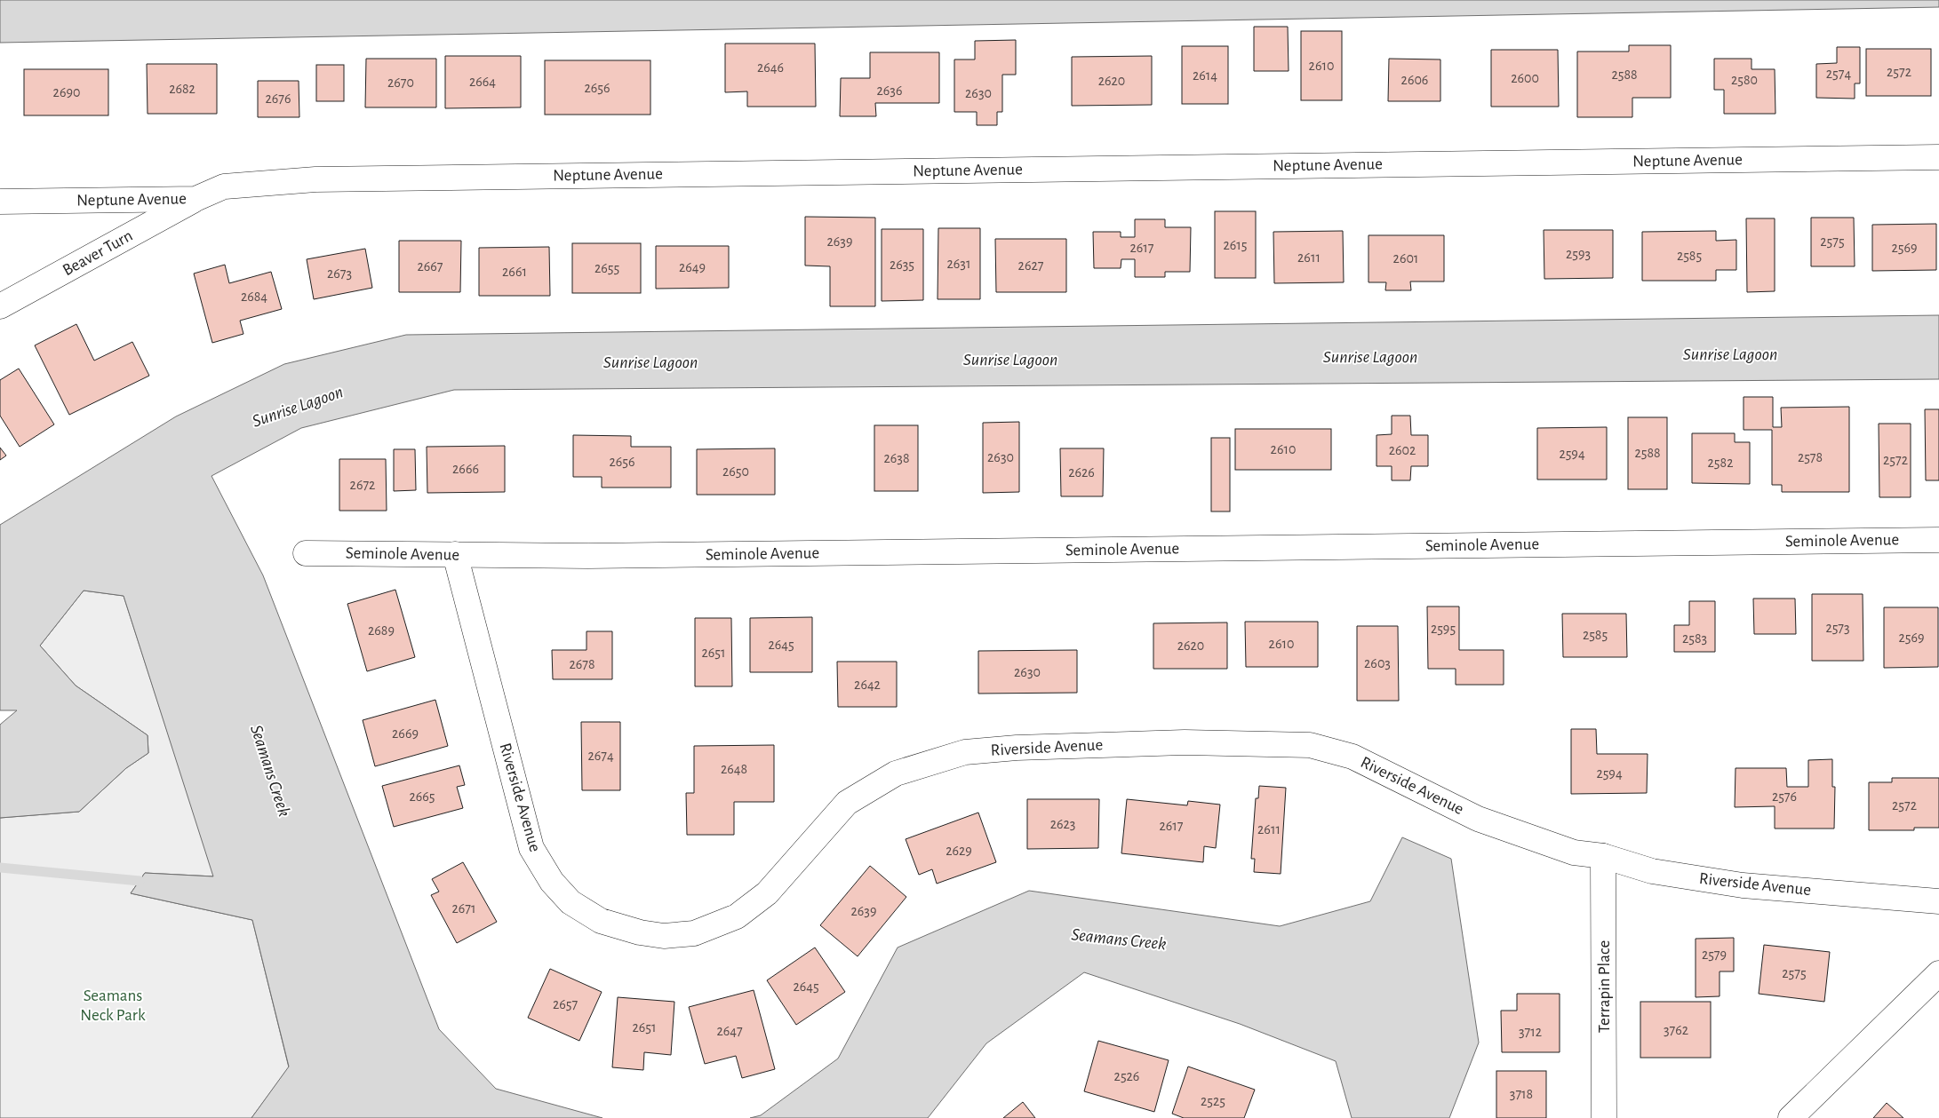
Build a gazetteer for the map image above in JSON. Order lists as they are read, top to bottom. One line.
{"streets":{"street":["Neptune Avenue","Beaver Turn","Seminole Avenue","Riverside Avenue","Terrapin Place"]},"crossings":[["Neptune Avenue","Beaver Turn"],["Seminole Avenue","Riverside Avenue"],["Riverside Avenue","Terrapin Place"]],"water":["Sunrise Lagoon","Seamans Creek"],"parks":["Seamans Neck Park"],"house_numbers":["2610","2646","2572","2574","2588","2614","2600","2606","2580","2620","2664","2670","2656","2682","2636","2690","2630","2676","2639","2575","2615","2617","2569","2593","2585","2611","2601","2631","2635","2627","2667","2649","2655","2661","2673","2684","2610","2602","2588","2594","2630","2578","2638","2572","2656","2582","2666","2650","2626","2672","2573","2595","2689","2585","2569","2583","2610","2645","2620","2651","2603","2678","2630","2642","2669","2674","2648","2594","2665","2576","2572","2623","2617","2611","2629","2671","2639","2579","2575","2645","2657","2651","3762","2647","3712","2526","3718","2525"]}
